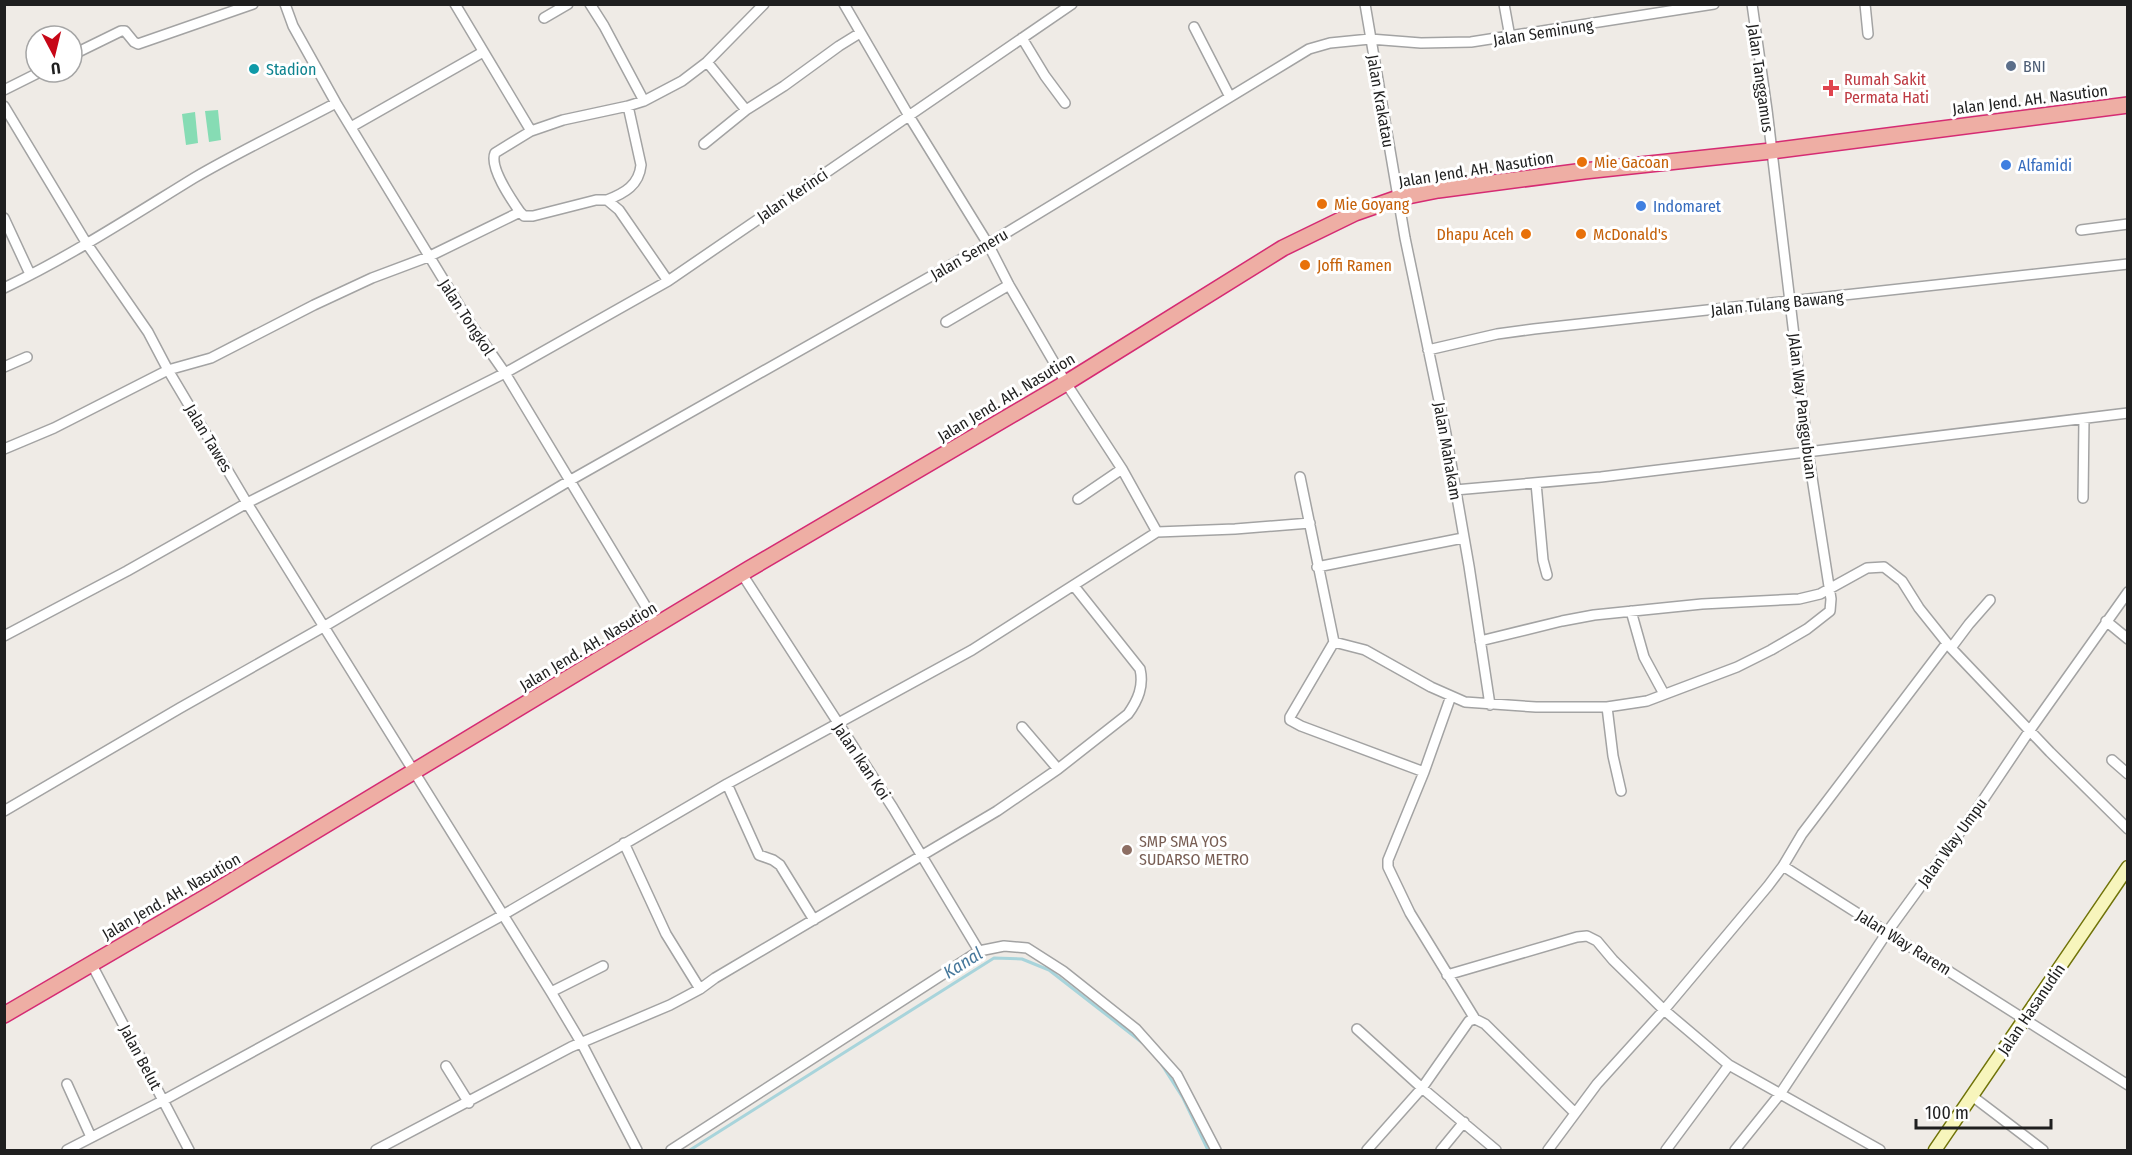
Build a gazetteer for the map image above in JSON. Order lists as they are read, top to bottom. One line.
{"streets":{"highway":["Jalan Jend. AH. Nasution"],"main road":["Jalan Hasanudin"],"street":["Jalan Seminung","Jalan Tanggamus","Jalan Krakatau","Jalan Kerinci","Jalan Semeru","Jalan Tulang Bawang","Jalan Tongkol","JAlan Way Panggubuan","Jalan Tawes","Jalan Mahakam","Jalan Ikan Koi","Jalan Way Umpu","Jalan Way Rarem","Jalan Belut"]},"crossings":[["Jalan Seminung","Jalan Krakatau"],["Jalan Seminung","Jalan Semeru"],["Jalan Tanggamus","Jalan Jend. AH. Nasution"],["Jalan Tanggamus","JAlan Way Panggubuan"],["Jalan Jend. AH. Nasution","Jalan Krakatau"],["Jalan Jend. AH. Nasution","Jalan Tongkol"],["Jalan Jend. AH. Nasution","JAlan Way Panggubuan"],["Jalan Jend. AH. Nasution","Jalan Tawes"],["Jalan Jend. AH. Nasution","Jalan Mahakam"],["Jalan Jend. AH. Nasution","Jalan Ikan Koi"],["Jalan Jend. AH. Nasution","Jalan Belut"],["Jalan Krakatau","Jalan Semeru"],["Jalan Krakatau","Jalan Mahakam"],["Jalan Kerinci","Jalan Tongkol"],["Jalan Kerinci","Jalan Tawes"],["Jalan Semeru","Jalan Tongkol"],["Jalan Semeru","Jalan Tawes"],["Jalan Tulang Bawang","JAlan Way Panggubuan"],["Jalan Tulang Bawang","Jalan Mahakam"],["Jalan Way Umpu","Jalan Way Rarem"],["Jalan Way Rarem","Jalan Hasanudin"]],"water":["Kanal"],"places":{"other":["BNI","Stadion","Mie Gacoan","Alfamidi","Mie Goyang","Indomaret","Dhapu Aceh","McDonald's","Joffi Ramen","SMP SMA YOS SUDARSO METRO"],"health":["Rumah Sakit Permata Hati"]},"scale_bar":"100 m","north":"bottom"}
